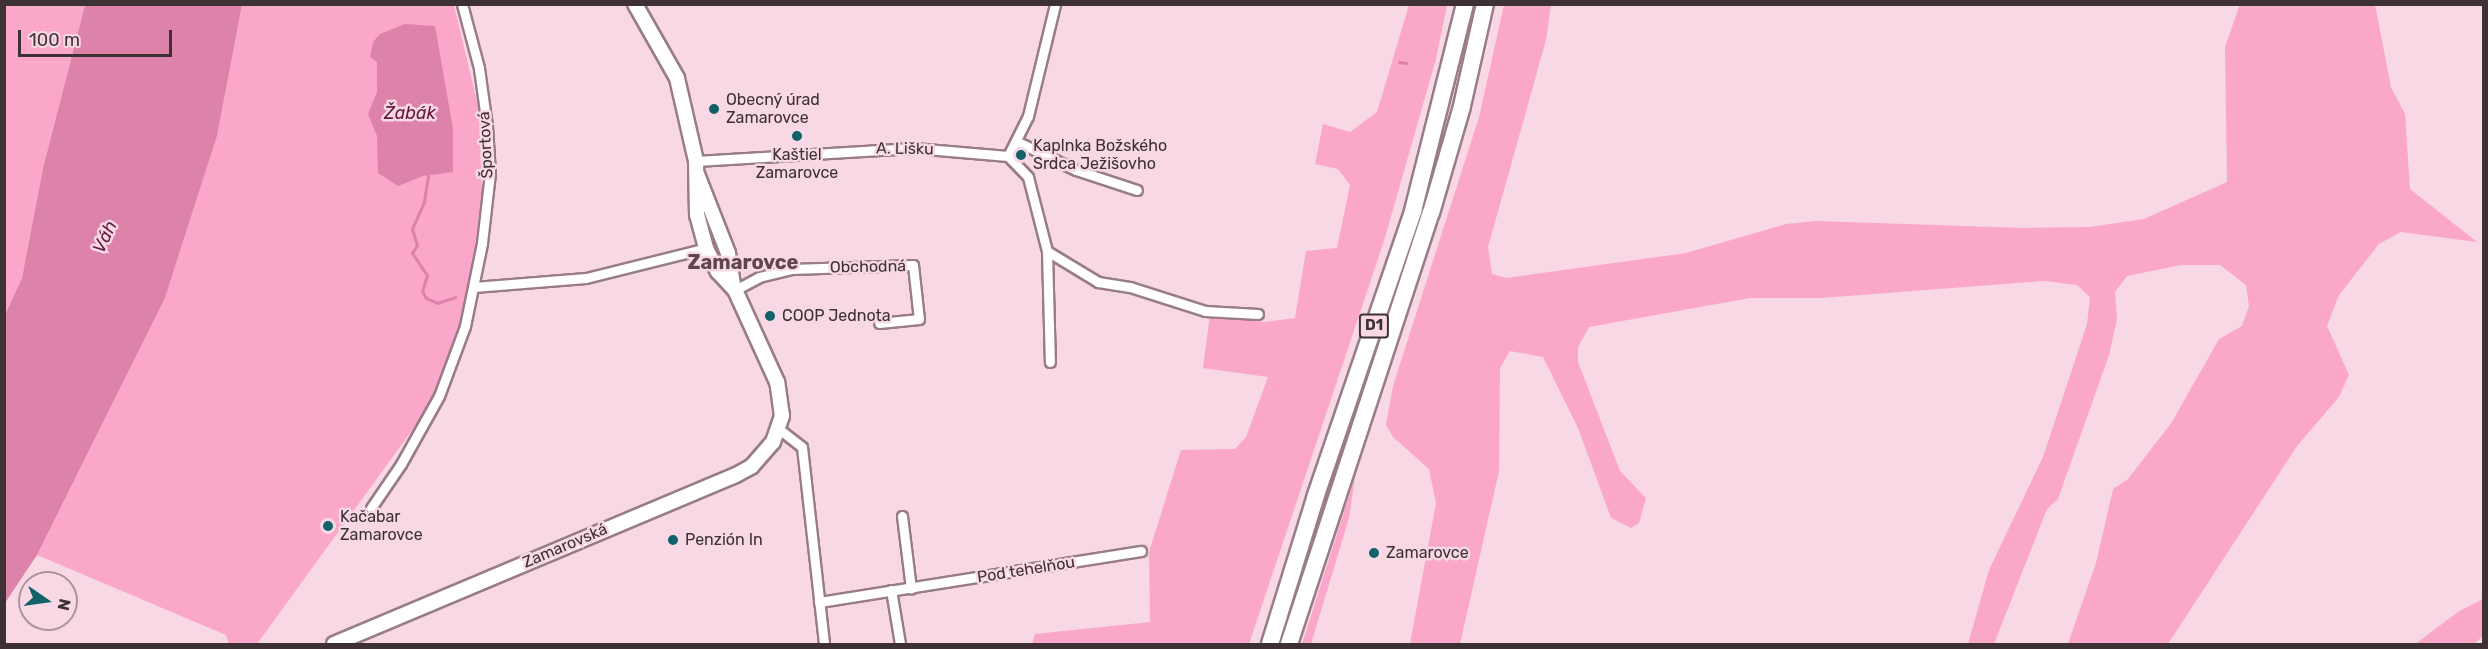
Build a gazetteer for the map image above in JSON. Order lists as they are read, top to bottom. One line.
{"streets":{"highway":["D1"],"main road":["Zamarovská"],"street":["Športová","A. Lišku","Obchodná","Pod tehelňou"]},"crossings":[["A. Lišku","Zamarovská"],["Obchodná","Zamarovská"]],"districts":["Zamarovce"],"water":["Žabák","Váh"],"places":["Obecný úrad Zamarovce","Kaštiel Zamarovce","Kaplnka Božského Srdca Ježišovho","COOP Jednota","Kačabar Zamarovce","Penzión In","Zamarovce"],"scale_bar":"100 m","north":"right"}
